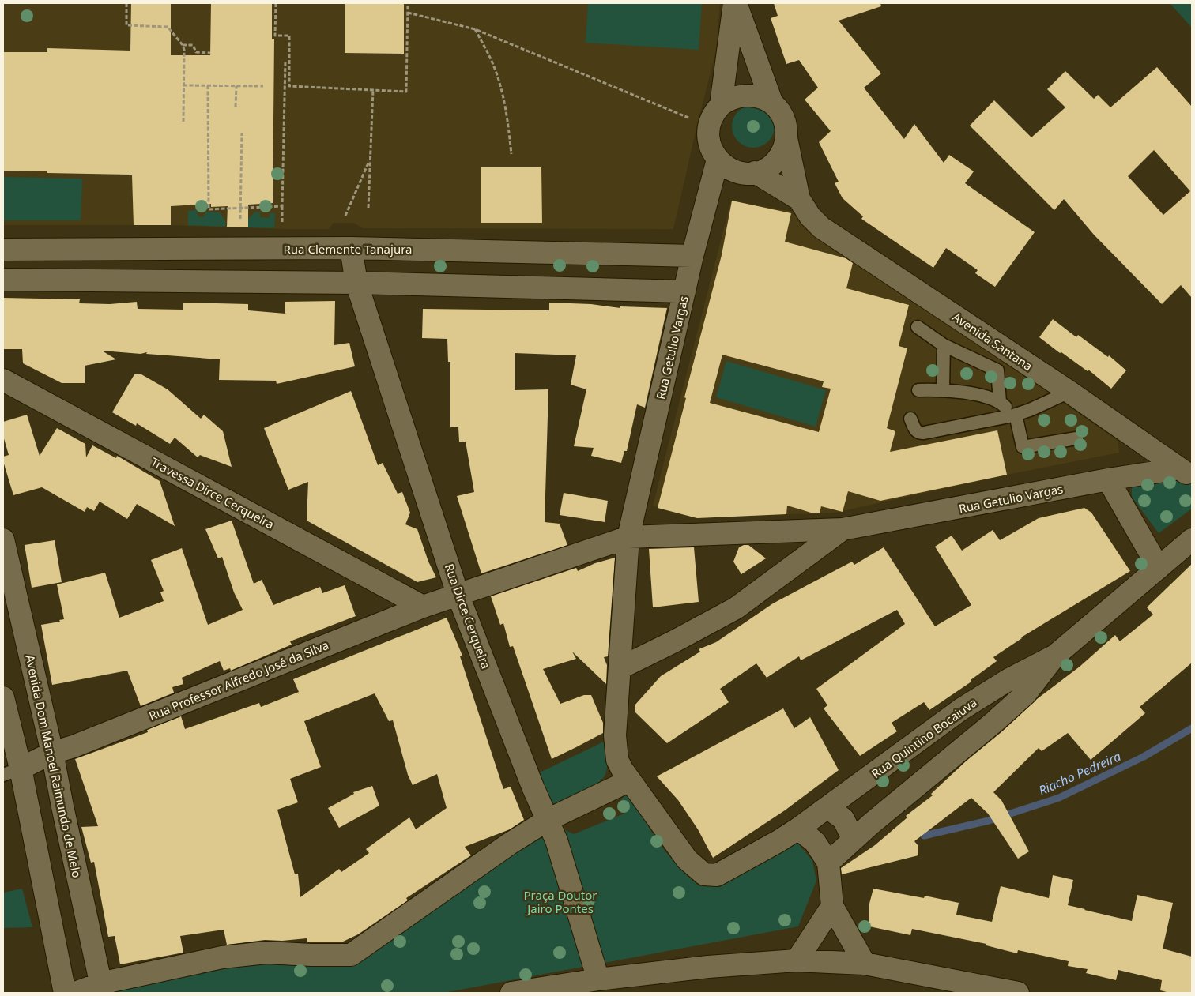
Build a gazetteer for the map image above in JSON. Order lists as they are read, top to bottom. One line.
{"streets":{"street":["Rua Clemente Tanajura","Avenida Santana","Rua Getulio Vargas","Travessa Dirce Cerqueira","Rua Dirce Cerqueira","Rua Professor Alfredo José da Silva","Rua Quintino Bocaiuva","Avenida Dom Manoel Raimundo de Melo"]},"crossings":[["Rua Clemente Tanajura","Rua Getulio Vargas"],["Rua Clemente Tanajura","Rua Dirce Cerqueira"],["Avenida Santana","Rua Getulio Vargas"],["Rua Getulio Vargas","Rua Dirce Cerqueira"],["Rua Getulio Vargas","Rua Professor Alfredo José da Silva"],["Travessa Dirce Cerqueira","Rua Professor Alfredo José da Silva"],["Rua Dirce Cerqueira","Rua Professor Alfredo José da Silva"],["Rua Professor Alfredo José da Silva","Avenida Dom Manoel Raimundo de Melo"]],"water":["Riacho Pedreira"],"parks":["Praça Doutor Jairo Pontes"]}
